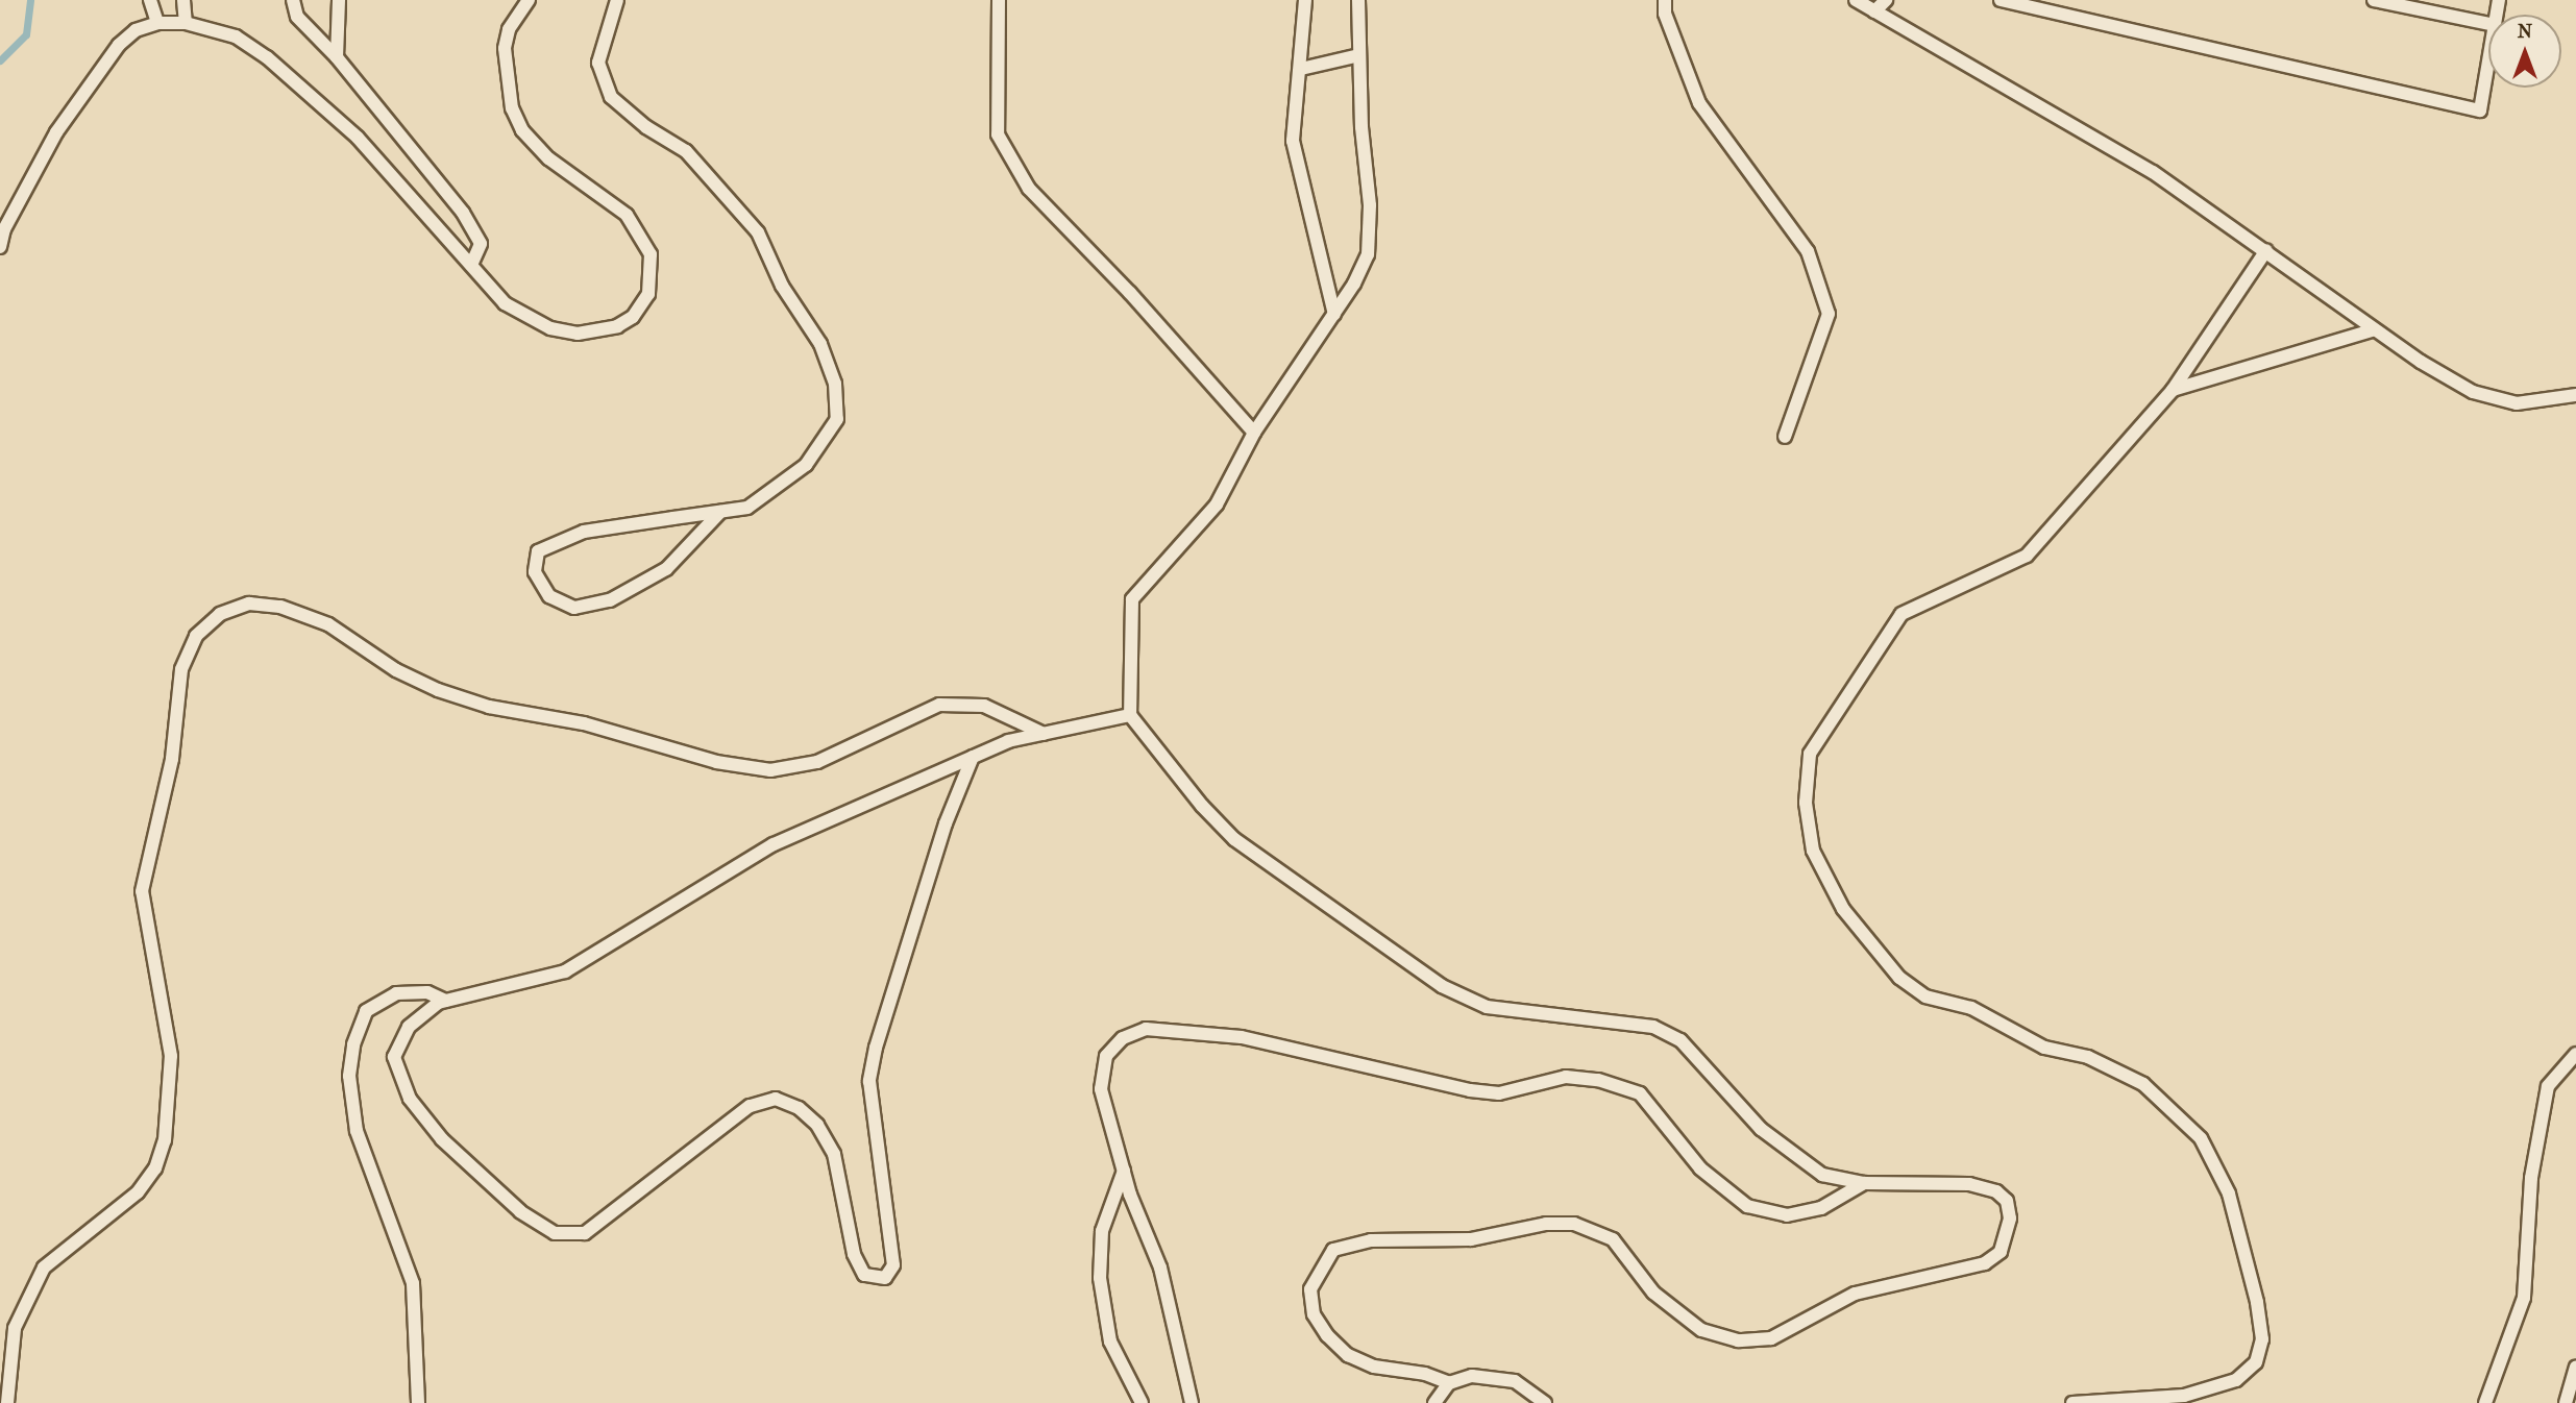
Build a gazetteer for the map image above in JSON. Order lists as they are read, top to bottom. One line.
{"north":"top"}
